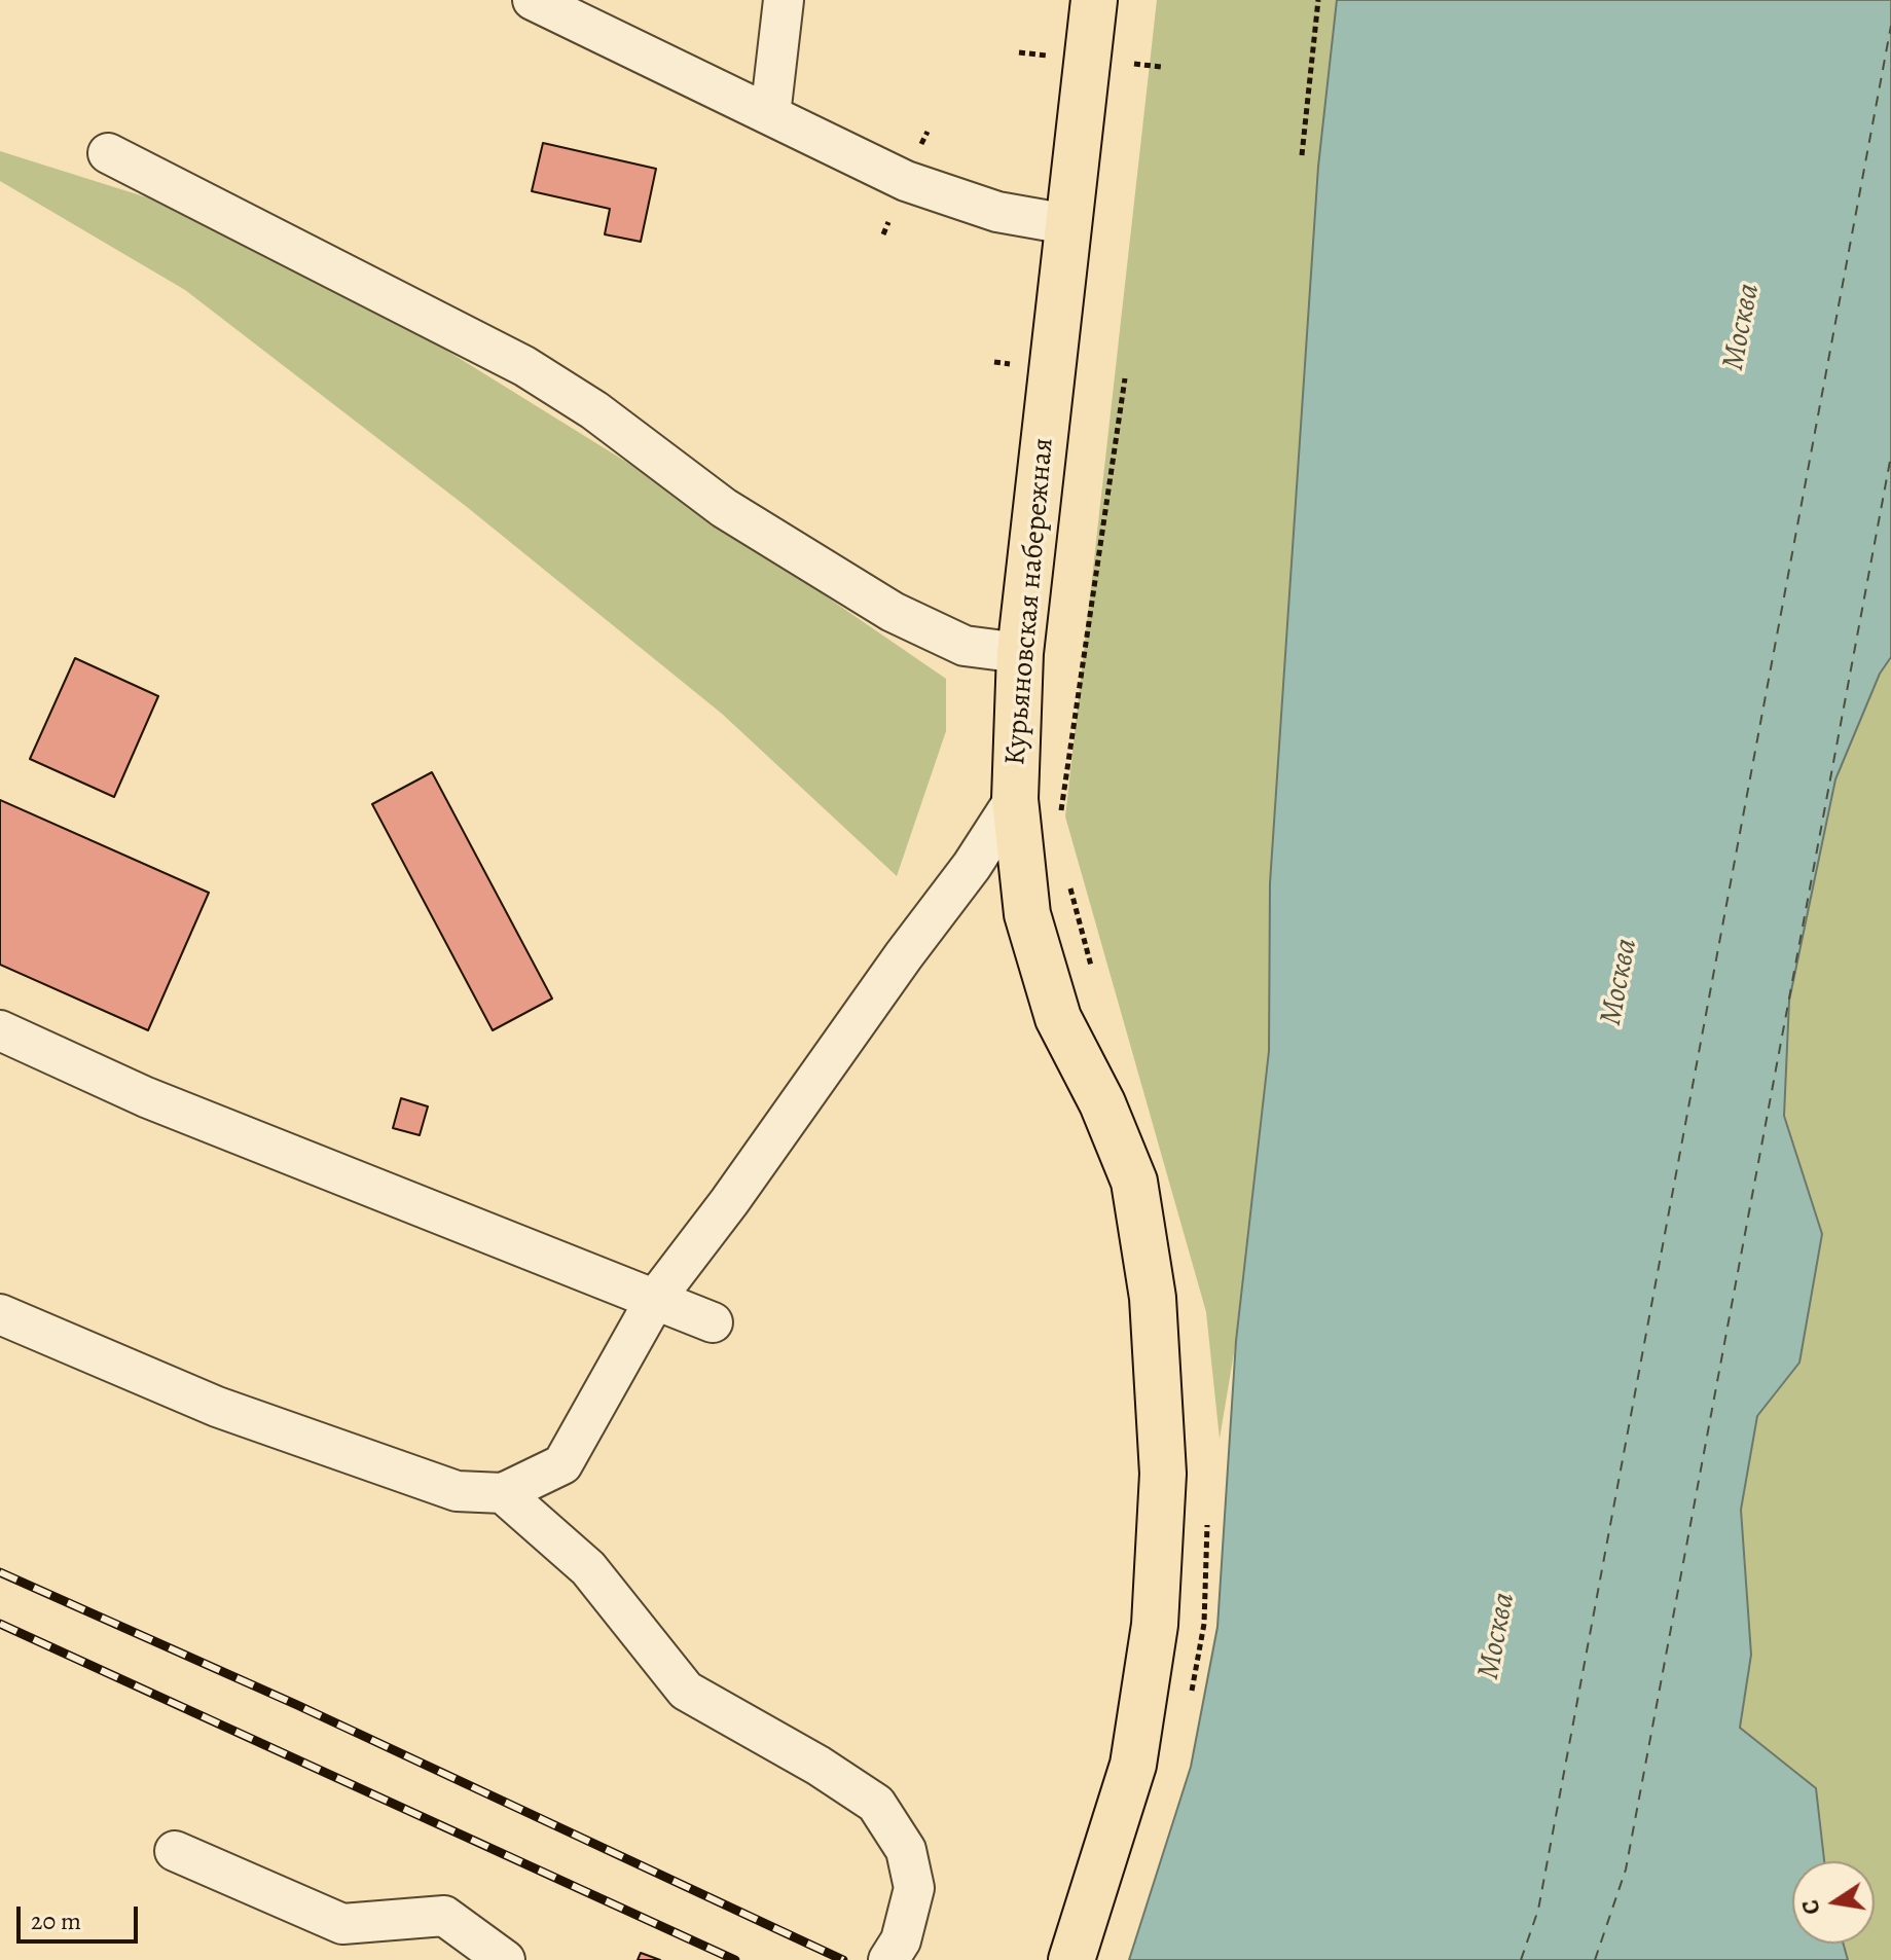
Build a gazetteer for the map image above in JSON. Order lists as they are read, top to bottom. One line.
{"streets":{"main road":["Курьяновская набережная"]},"water":["Москва"],"scale_bar":"20 m","north":"left"}
